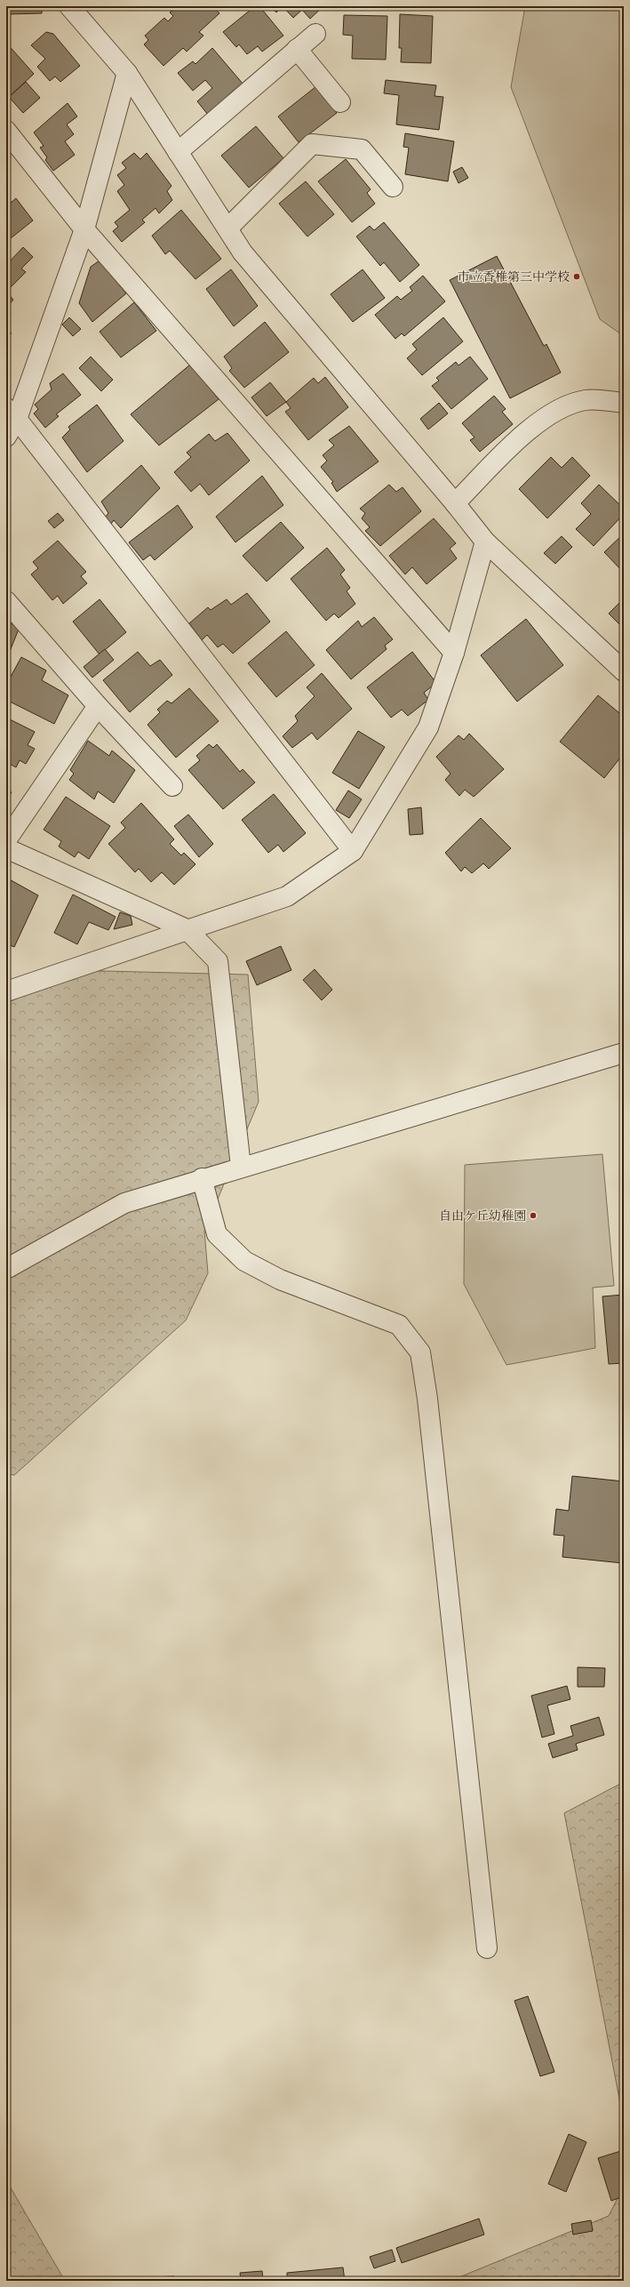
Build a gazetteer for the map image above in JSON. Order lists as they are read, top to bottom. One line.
{"places":["市立香椎第三中学校","自由ケ丘幼稚園"]}
